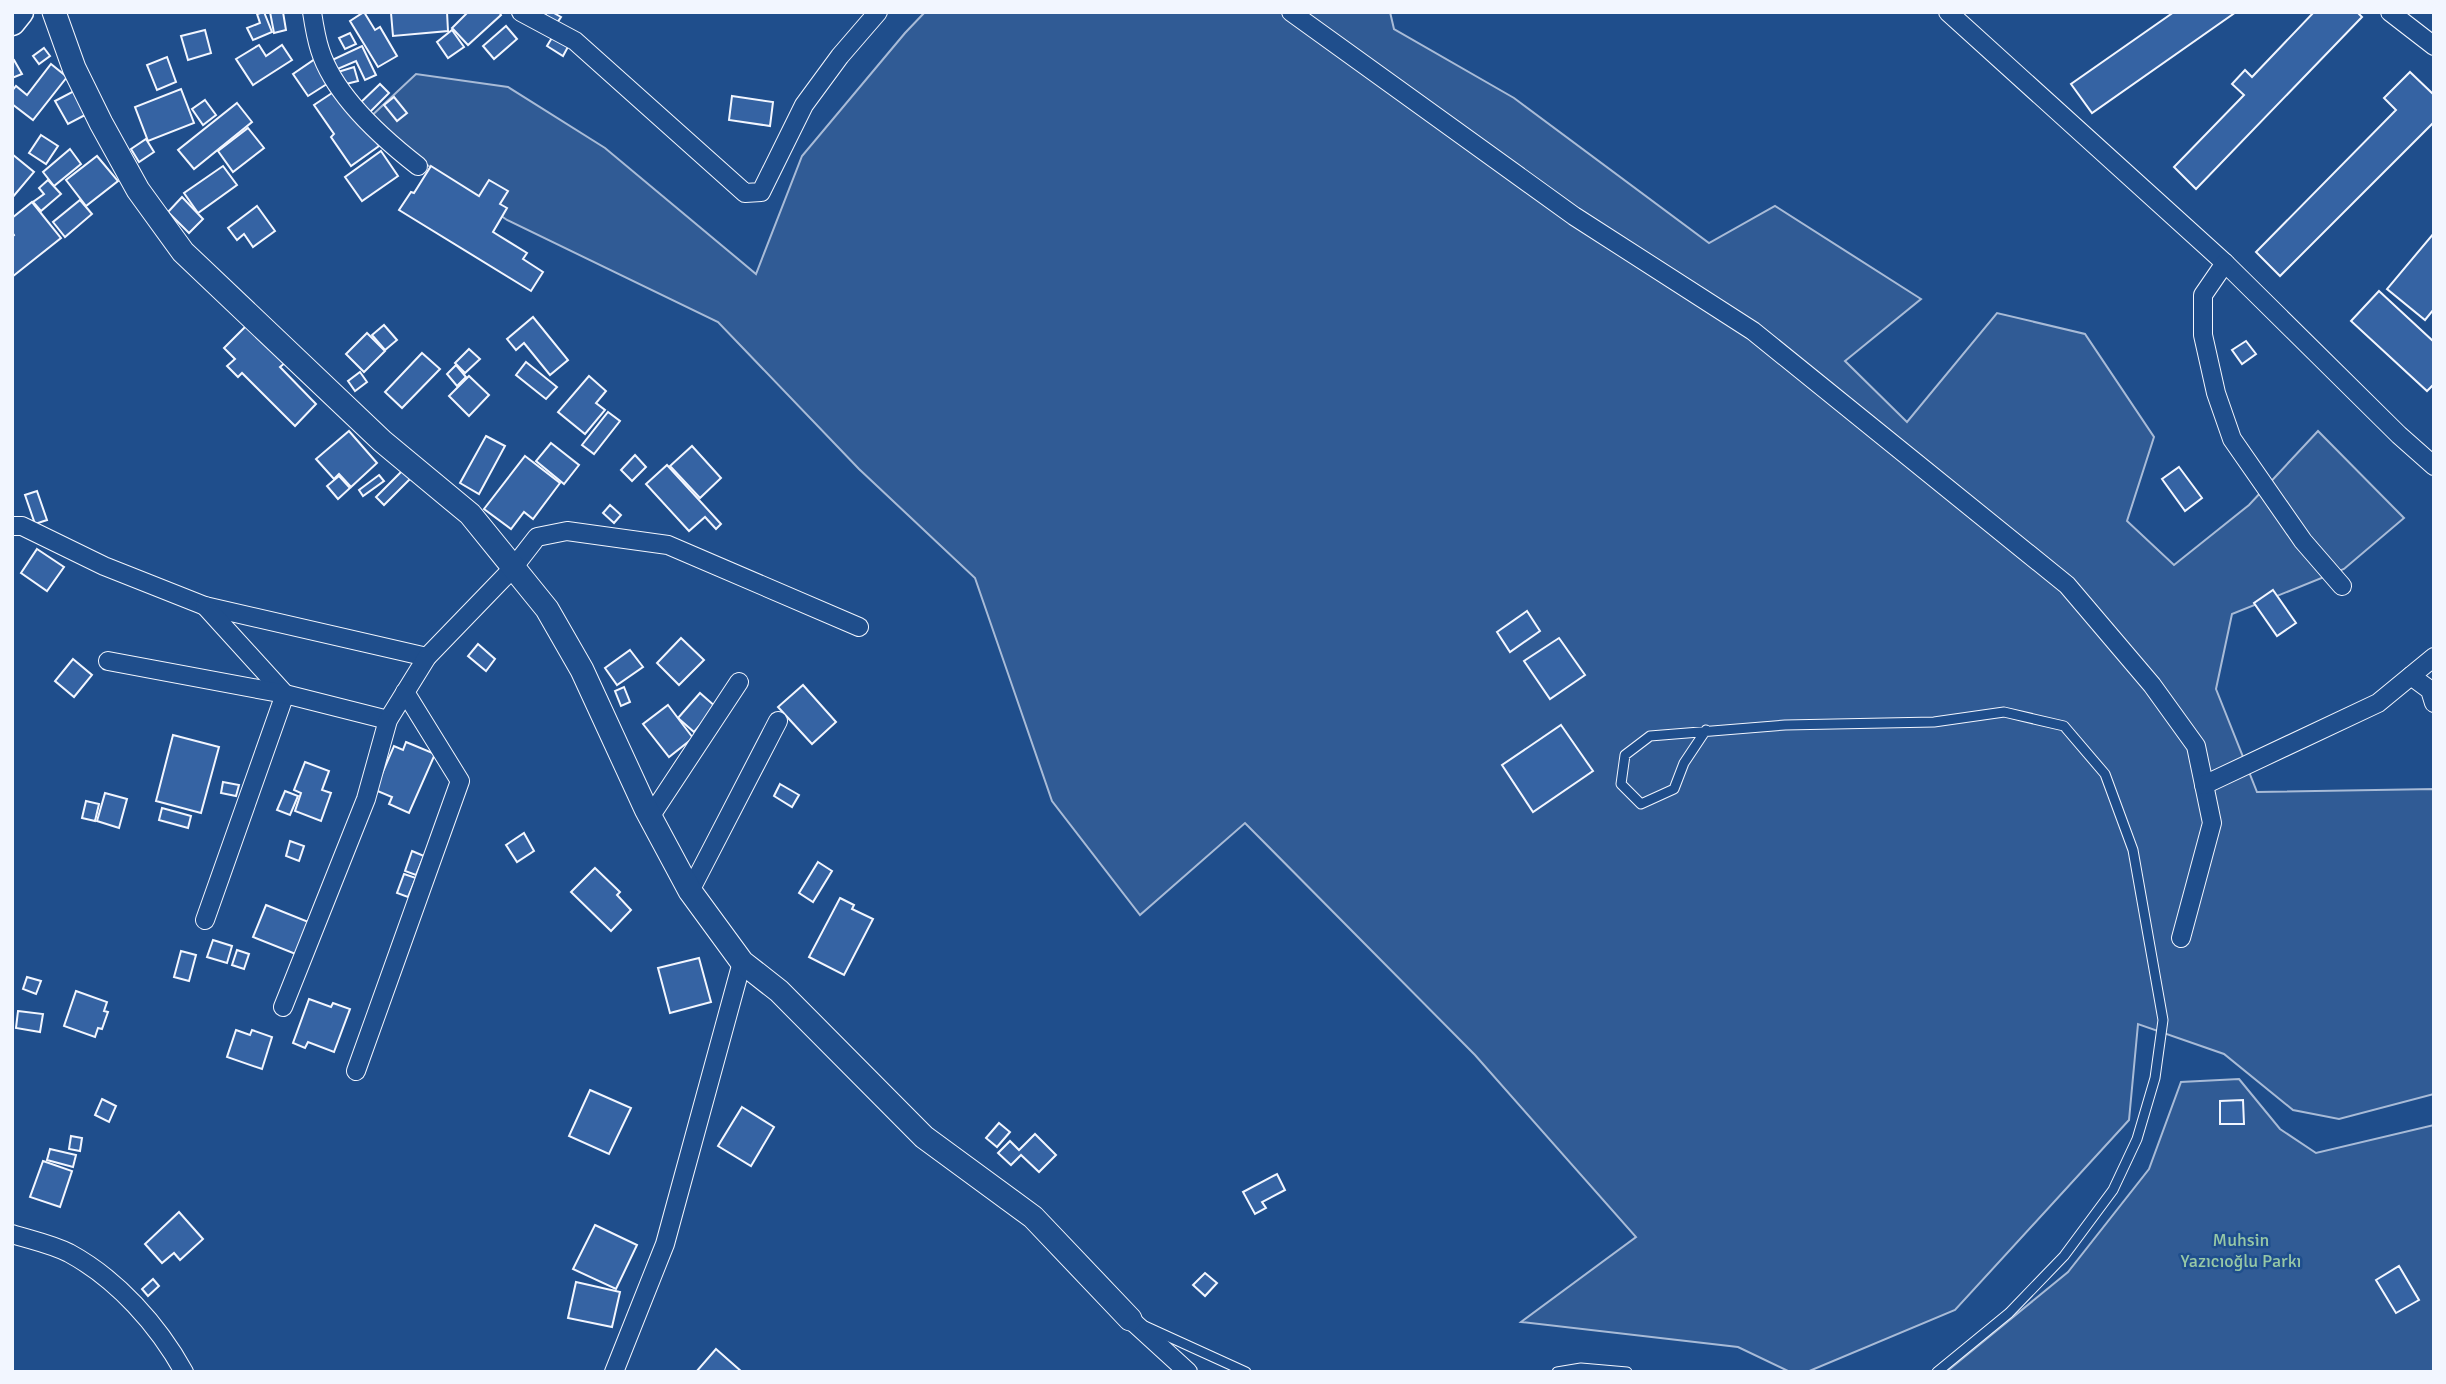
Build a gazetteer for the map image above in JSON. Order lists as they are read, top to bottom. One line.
{"parks":["Muhsin Yazıcıoğlu Parkı"]}
